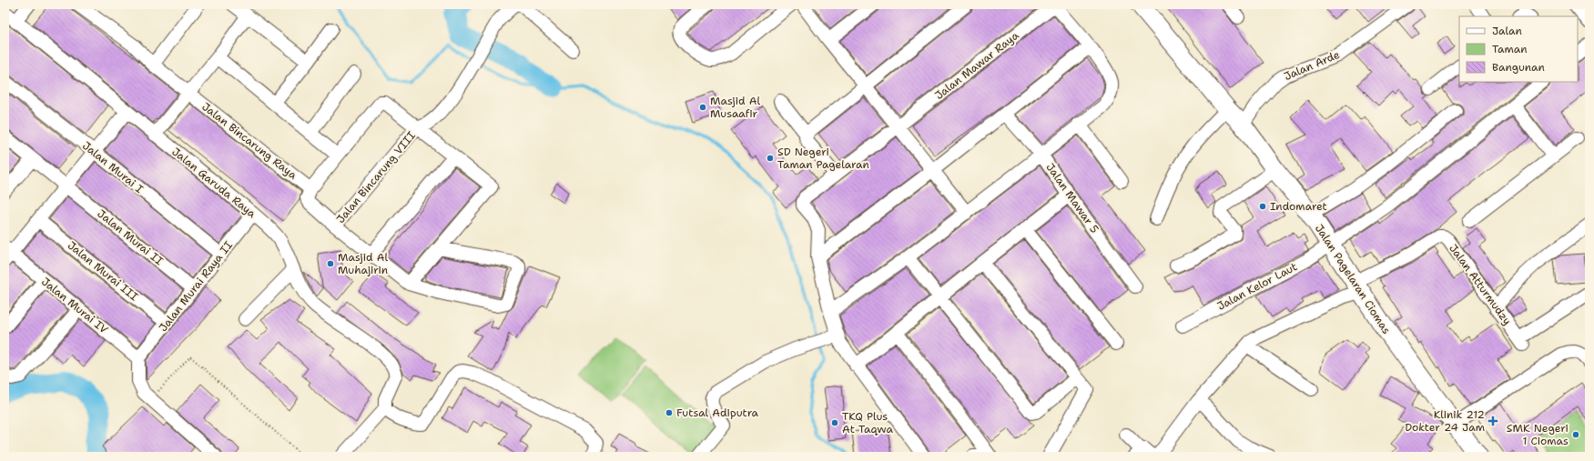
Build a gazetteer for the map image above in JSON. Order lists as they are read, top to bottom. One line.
{"streets":{"main road":["Jalan Pagelaran Ciomas"],"street":["Jalan Mawar Raya","Jalan Arde","Jalan Bincarung Raya","Jalan Murai I","Jalan Bincarung VIII","Jalan Garuda Raya","Jalan Mawar 5","Jalan Murai II","Jalan Murai III","Jalan Atturmudzy","Jalan Murai Raya II","Jalan Kelor Laut","Jalan Murai IV"]},"crossings":[["Jalan Arde","Jalan Pagelaran Ciomas"],["Jalan Murai I","Jalan Murai Raya II"],["Jalan Garuda Raya","Jalan Murai Raya II"],["Jalan Murai II","Jalan Murai Raya II"],["Jalan Murai III","Jalan Murai Raya II"],["Jalan Pagelaran Ciomas","Jalan Atturmudzy"],["Jalan Pagelaran Ciomas","Jalan Kelor Laut"],["Jalan Murai Raya II","Jalan Murai IV"]],"places":{"other":["Masjid Al Musaafir","SD Negeri Taman Pagelaran","Indomaret","Masjid Al Muhajirin","Futsal Adiputra","TKQ Plus At Taqwa","SMK Negeri 1 Ciomas"],"health":["Klinik 212 Dokter 24 Jam"]},"legend":["Jalan","Taman","Bangunan"]}
